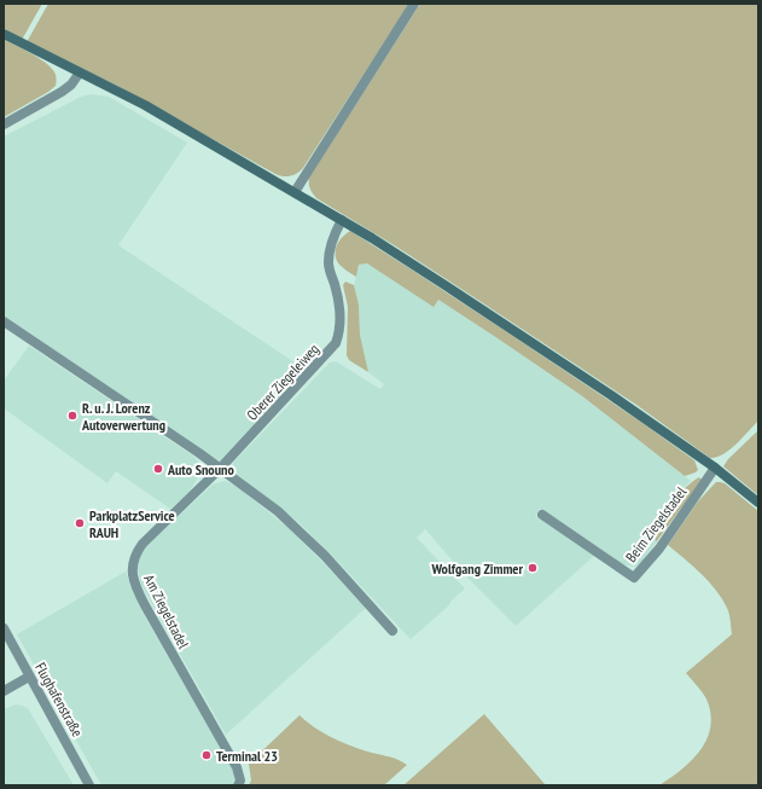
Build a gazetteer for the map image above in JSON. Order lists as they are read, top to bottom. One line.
{"streets":{"street":["Oberer Ziegeleiweg","Beim Ziegelstadel","Am Ziegelstadel","Flughafenstraße"]},"crossings":[["Oberer Ziegeleiweg","Am Ziegelstadel"]],"places":["R. u. J. Lorenz Autoverwertung","Auto Snouno","ParkplatzService RAUH","Wolfgang Zimmer","Terminal 23"]}
